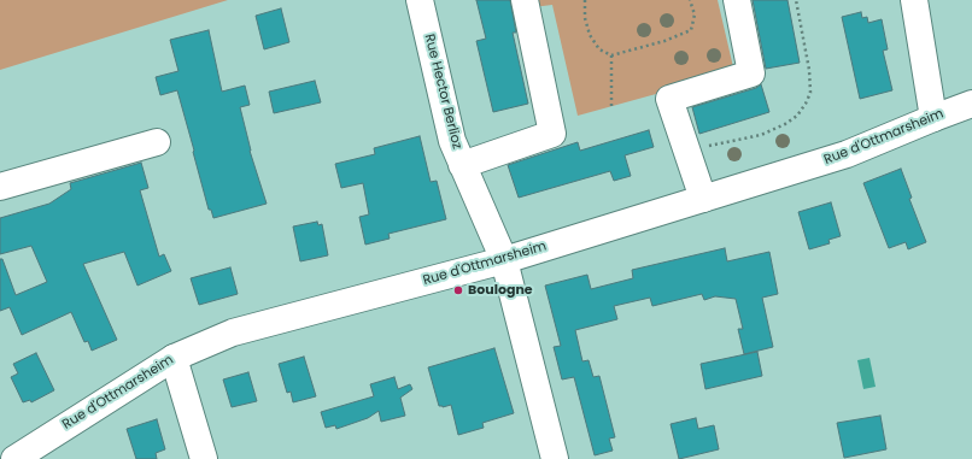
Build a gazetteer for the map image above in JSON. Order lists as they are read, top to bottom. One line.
{"streets":{"main road":["Rue Hector Berlioz","Rue d'Ottmarsheim"]},"crossings":[["Rue Hector Berlioz","Rue d'Ottmarsheim"]],"places":["Boulogne"]}
